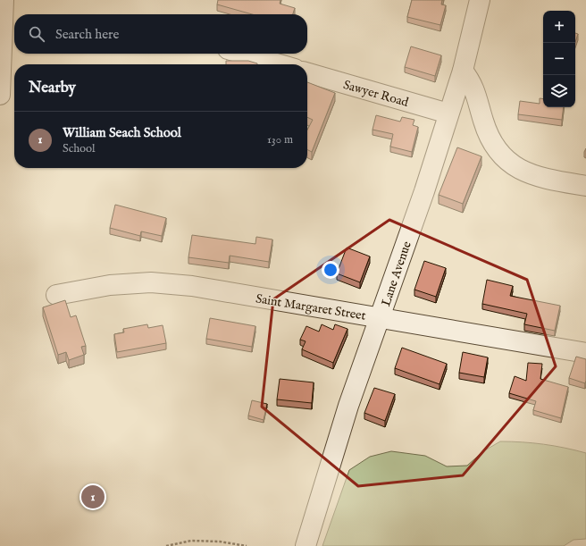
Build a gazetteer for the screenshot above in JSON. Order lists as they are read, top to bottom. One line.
{"streets":{"street":["Sawyer Road","Lane Avenue","Saint Margaret Street"]},"crossings":[["Sawyer Road","Lane Avenue"],["Lane Avenue","Saint Margaret Street"]],"page":{"map_buttons":["+","−"],"search":"Search here","heading":"Nearby","list":[{"mark":"1","name":"William Seach School","note":"School","value":"130 m"}],"pins":"1"}}
